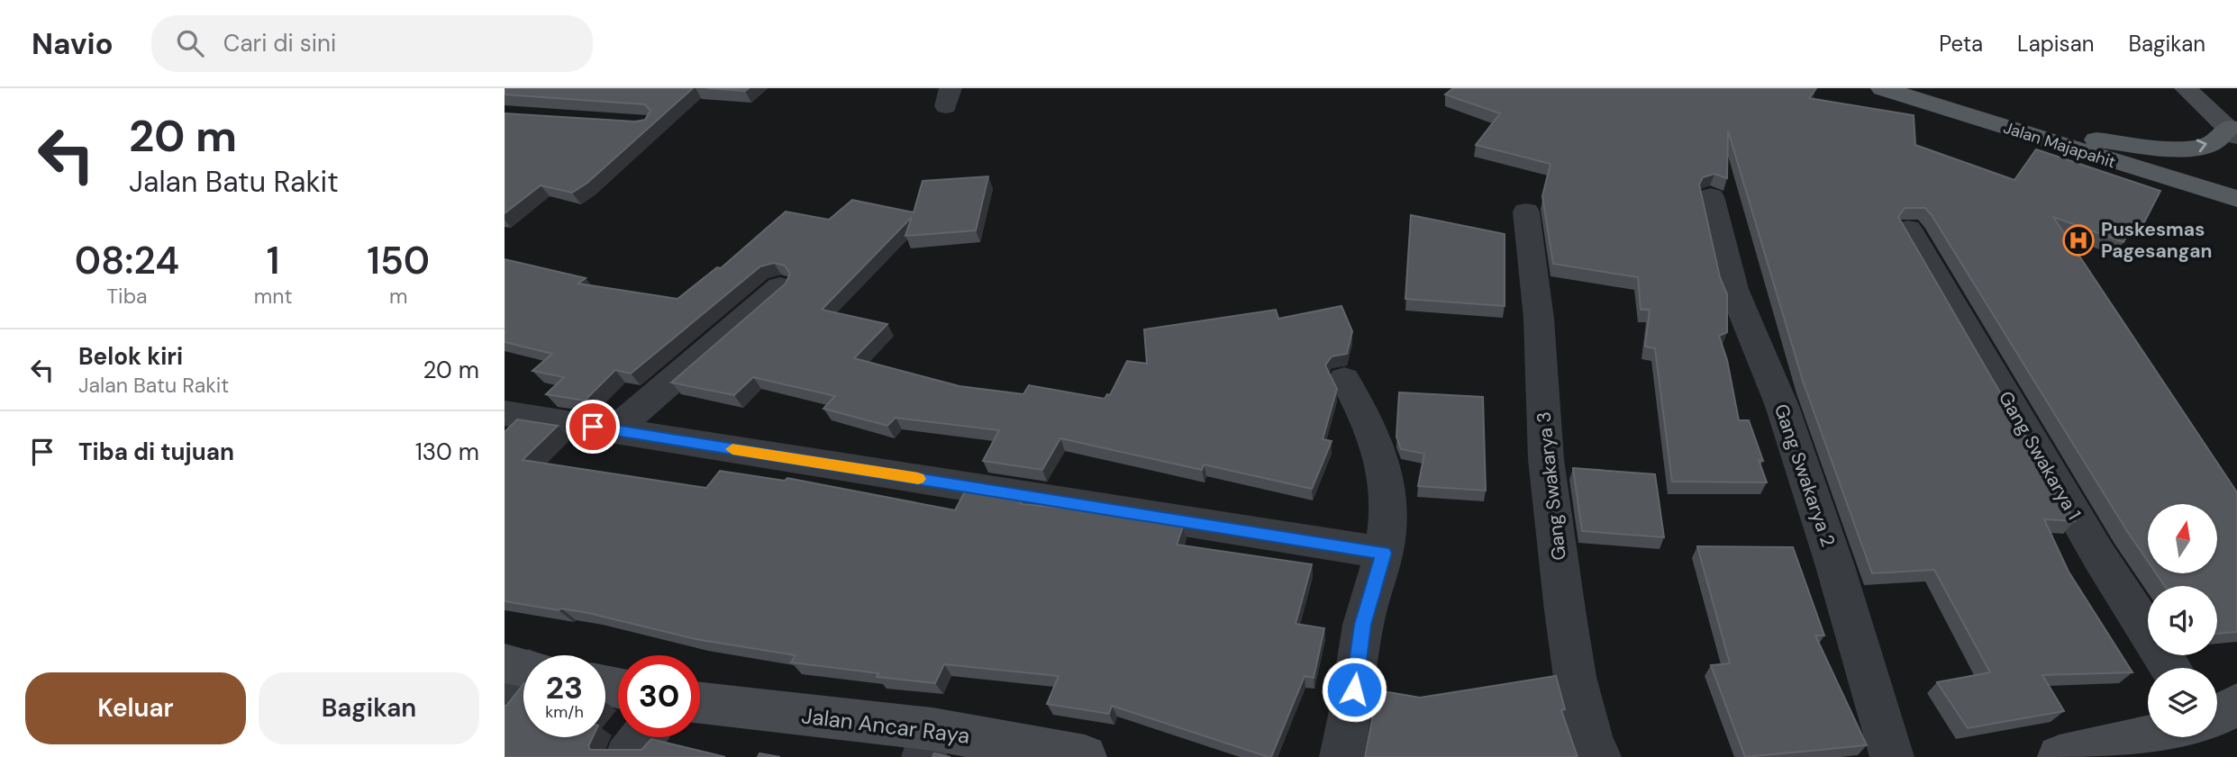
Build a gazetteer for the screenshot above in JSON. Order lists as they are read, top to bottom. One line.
{"streets":{"main road":["Jalan Majapahit"],"street":["Gang Swakarya 1","Gang Swakarya 2","Gang Swakarya 3","Jalan Ancar Raya"]},"places":{"hospital":["Puskesmas Pagesangan"]},"north":"top","page":{"header":"Navio","search":"Cari di sini","nav":["Peta","Lapisan","Bagikan"],"turn":["20 m","Jalan Batu Rakit"],"eta":["08:24","Tiba","1","mnt","150","m"],"list":[{"name":"Belok kiri","note":"Jalan Batu Rakit","value":"20 m"},{"name":"Tiba di tujuan","value":"130 m"}],"speed":"23 km/h","limit":"30","buttons":["Keluar","Bagikan"]}}
